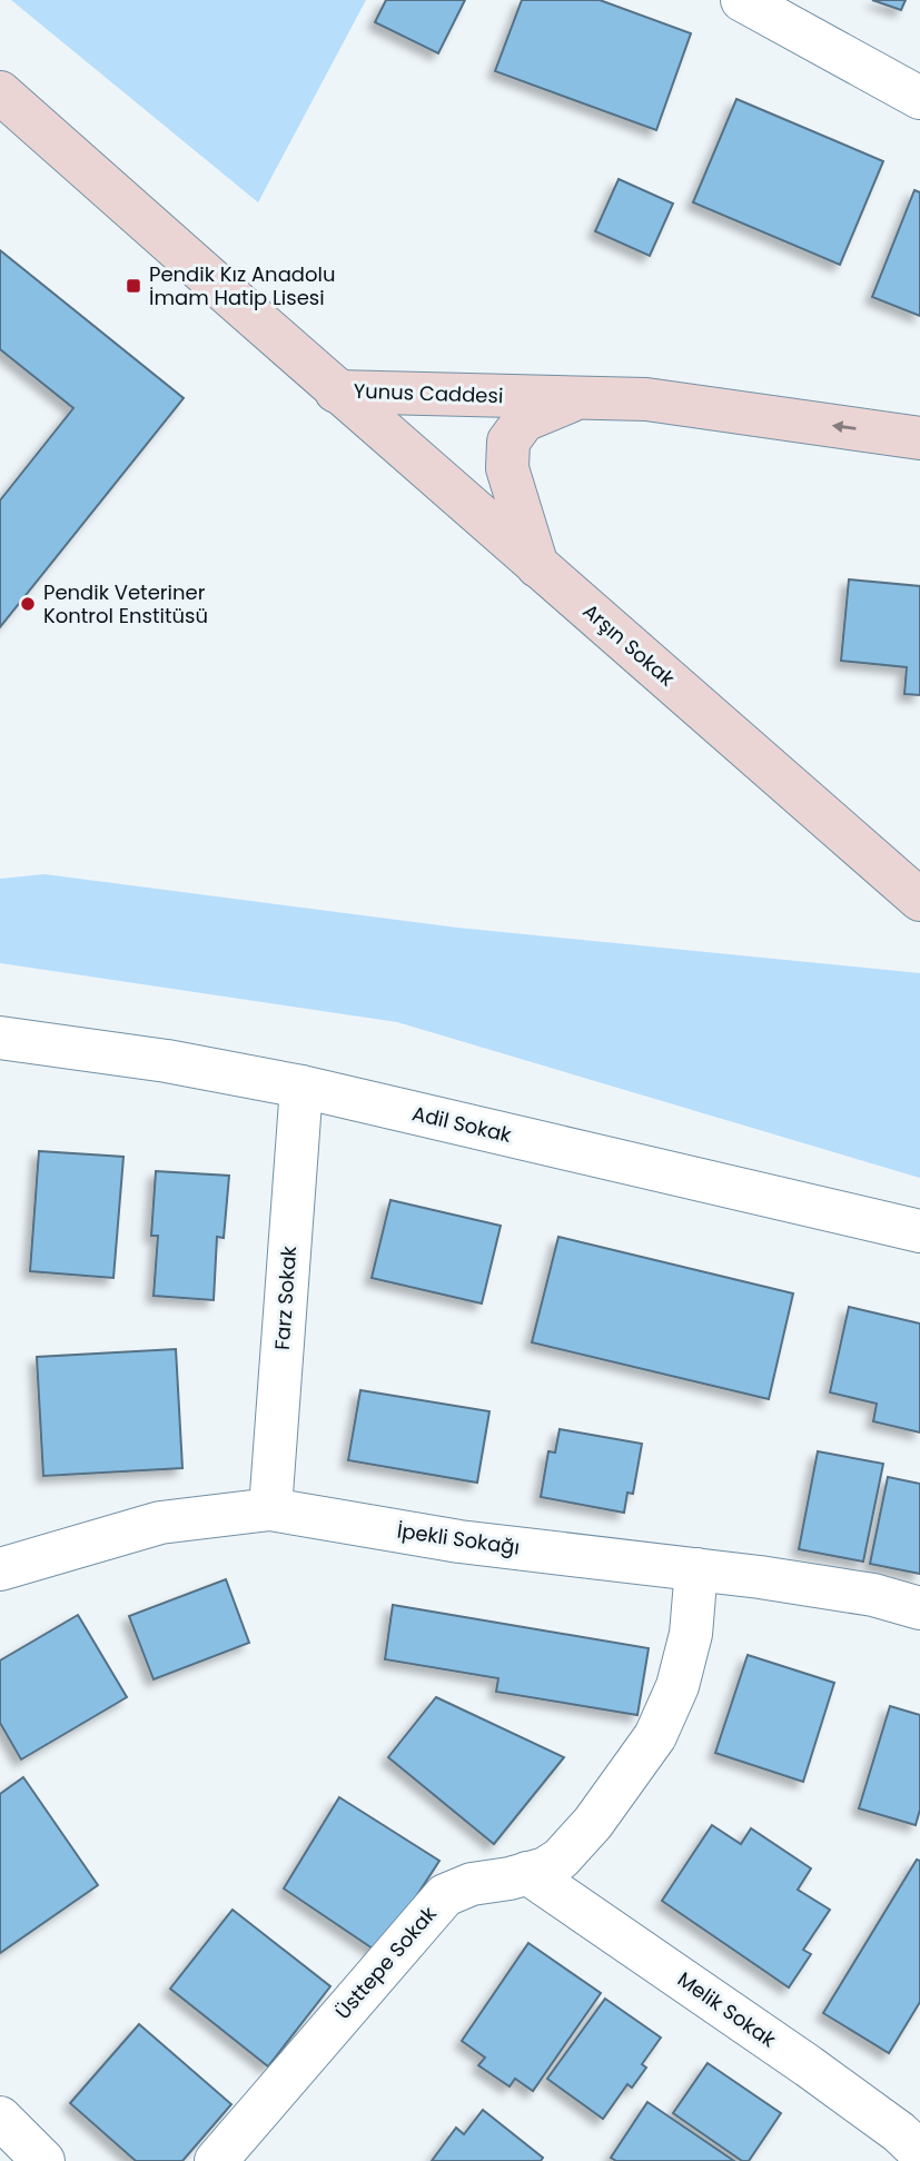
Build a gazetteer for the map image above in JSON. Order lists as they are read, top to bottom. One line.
{"streets":{"street":["Yunus Caddesi","Arşın Sokak","Adil Sokak","Farz Sokak","İpekli Sokağı","Üsttepe Sokak","Melik Sokak"]},"crossings":[["Yunus Caddesi","Arşın Sokak"],["Adil Sokak","Farz Sokak"],["Farz Sokak","İpekli Sokağı"],["İpekli Sokağı","Üsttepe Sokak"],["Üsttepe Sokak","Melik Sokak"]],"places":{"transit":["Pendik Kız Anadolu İmam Hatip Lisesi"],"other":["Pendik Veteriner Kontrol Enstitüsü"]}}
